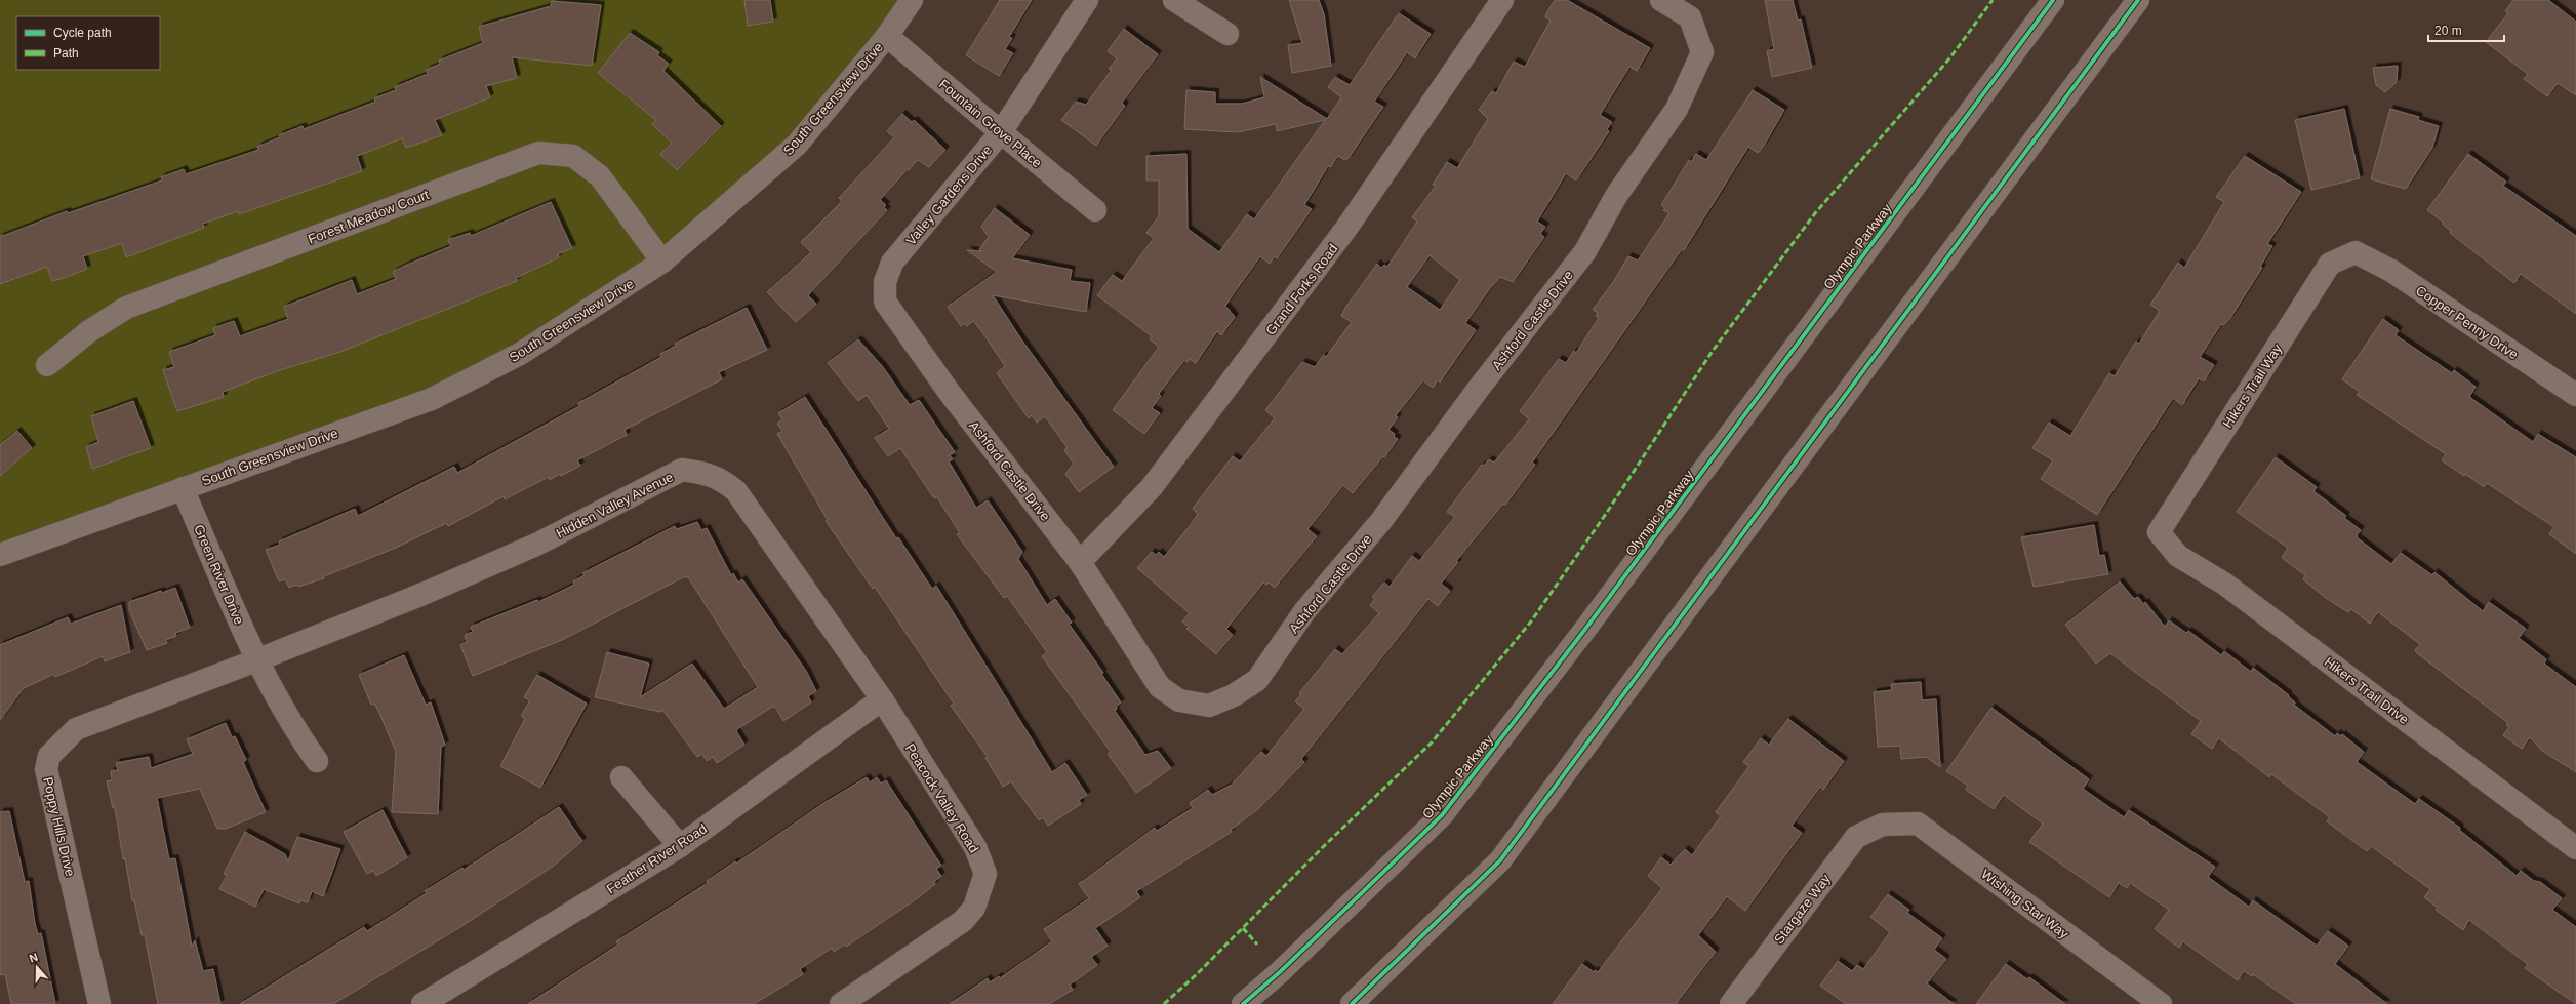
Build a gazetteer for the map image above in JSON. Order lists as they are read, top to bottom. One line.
{"streets":{"street":["South Greensview Drive","Fountain Grove Place","Valley Gardens Drive","Forest Meadow Court","Olympic Parkway","Grand Forks Road","Ashford Castle Drive","Copper Penny Drive","Hikers Trail Way","Hidden Valley Avenue","Green River Drive","Hikers Trail Drive","Peacock Valley Road","Poppy Hills Drive","Feather River Road","Wishing Star Way","Stargaze Way"]},"crossings":[["South Greensview Drive","Fountain Grove Place"],["South Greensview Drive","Forest Meadow Court"],["South Greensview Drive","Green River Drive"],["Fountain Grove Place","Valley Gardens Drive"],["Valley Gardens Drive","Ashford Castle Drive"],["Grand Forks Road","Ashford Castle Drive"],["Copper Penny Drive","Hikers Trail Way"],["Hikers Trail Way","Hikers Trail Drive"],["Hidden Valley Avenue","Green River Drive"],["Hidden Valley Avenue","Peacock Valley Road"],["Hidden Valley Avenue","Poppy Hills Drive"],["Hidden Valley Avenue","Feather River Road"],["Green River Drive","Poppy Hills Drive"],["Peacock Valley Road","Feather River Road"],["Wishing Star Way","Stargaze Way"]],"legend":["Cycle path","Path"],"scale_bar":"20 m","north":"top"}
